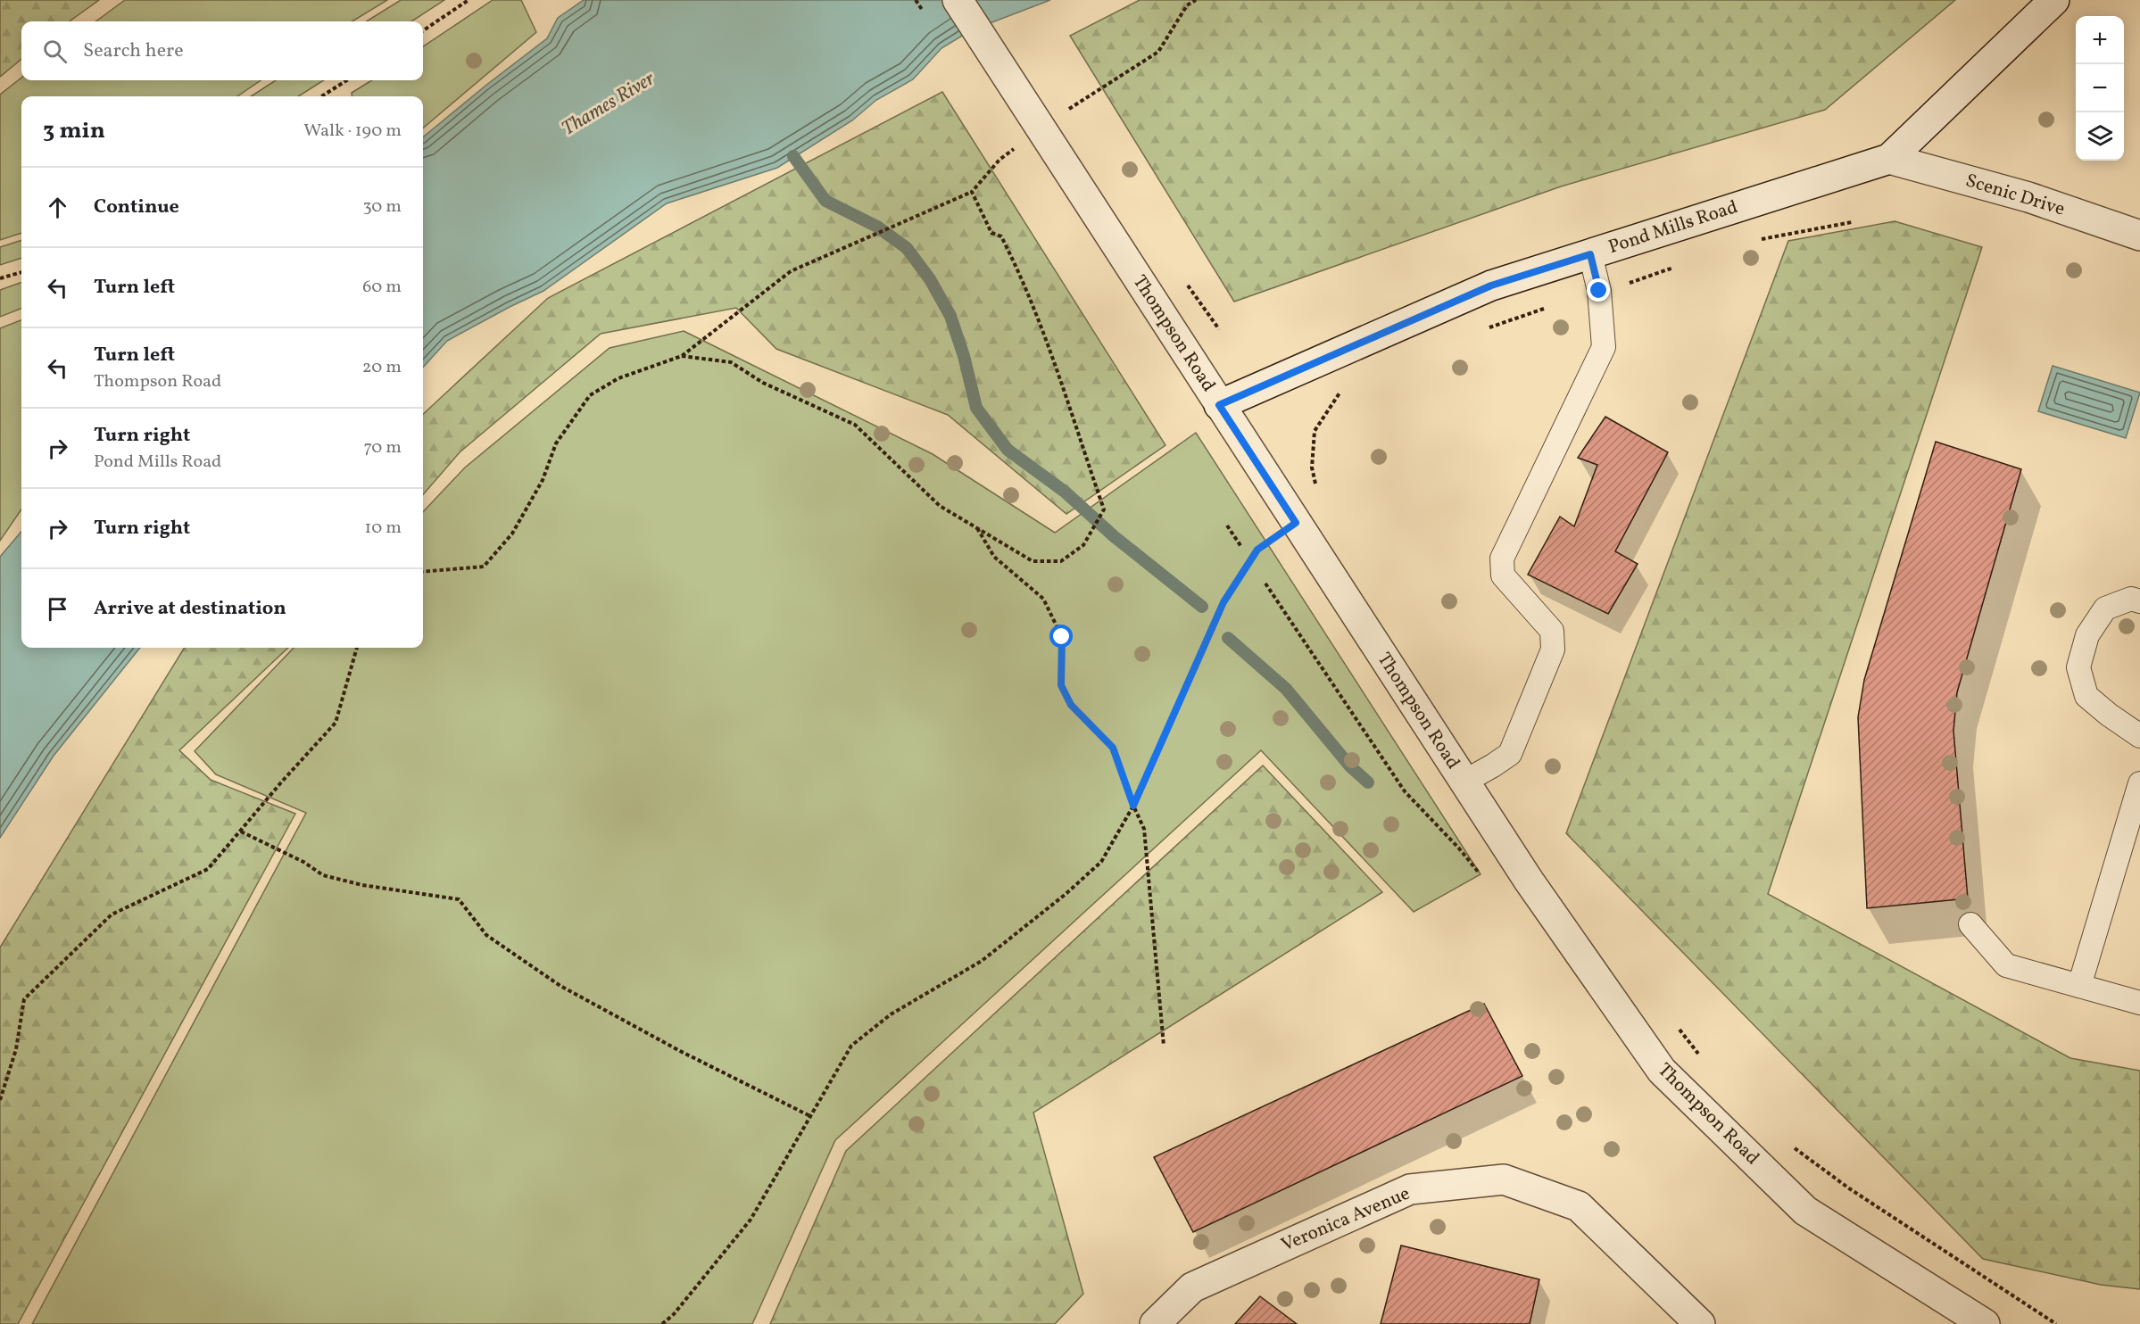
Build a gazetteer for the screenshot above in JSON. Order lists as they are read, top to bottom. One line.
{"streets":{"street":["Scenic Drive","Pond Mills Road","Thompson Road","Veronica Avenue"]},"crossings":[["Scenic Drive","Pond Mills Road"],["Pond Mills Road","Thompson Road"]],"water":["Thames River"],"page":{"map_buttons":["+","−"],"search":"Search here","heading":["3 min","Walk · 190 m"],"list":[["Continue","30 m"],["Turn left","60 m"],["Turn left","Thompson Road","20 m"],["Turn right","Pond Mills Road","70 m"],["Turn right","10 m"],"Arrive at destination"]}}
